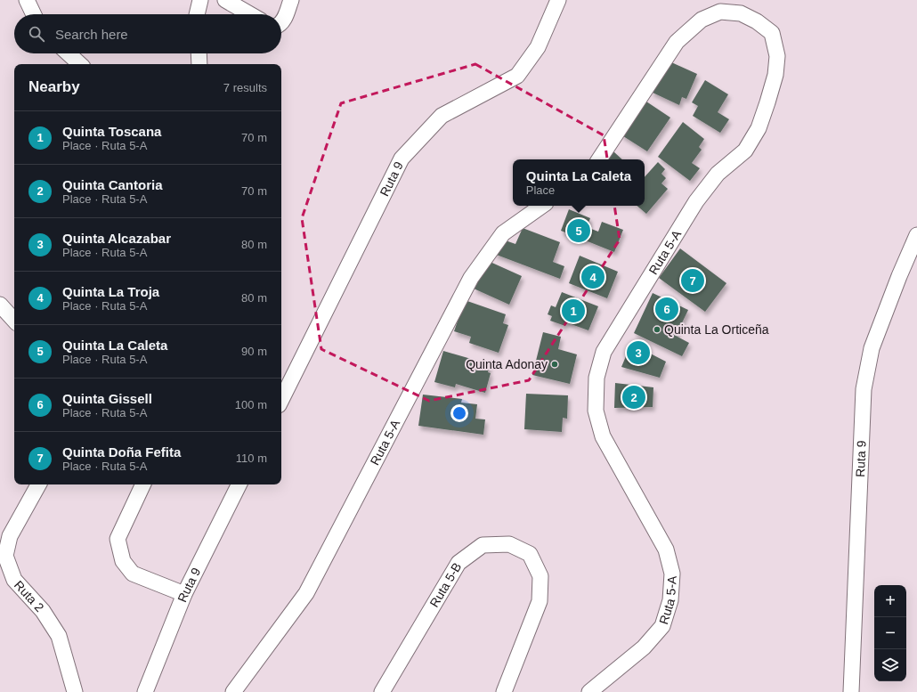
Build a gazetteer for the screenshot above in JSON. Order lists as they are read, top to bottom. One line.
{"streets":{"street":["Ruta 9","Ruta 5-A","Ruta 5-B","Ruta 2"]},"places":["Quinta La Orticeña","Quinta Adonay"],"page":{"search":"Search here","heading":["Nearby","7 results"],"list":[{"mark":"1","name":"Quinta Toscana","note":"Place · Ruta 5-A","value":"70 m"},{"mark":"2","name":"Quinta Cantoria","note":"Place · Ruta 5-A","value":"70 m"},{"mark":"3","name":"Quinta Alcazabar","note":"Place · Ruta 5-A","value":"80 m"},{"mark":"4","name":"Quinta La Troja","note":"Place · Ruta 5-A","value":"80 m"},{"mark":"5","name":"Quinta La Caleta","note":"Place · Ruta 5-A","value":"90 m"},{"mark":"6","name":"Quinta Gissell","note":"Place · Ruta 5-A","value":"100 m"},{"mark":"7","name":"Quinta Doña Fefita","note":"Place · Ruta 5-A","value":"110 m"}],"popup":["Quinta La Caleta","Place"],"pins":["5","4","7","6","1","3","2"],"map_buttons":["+","−"]}}
